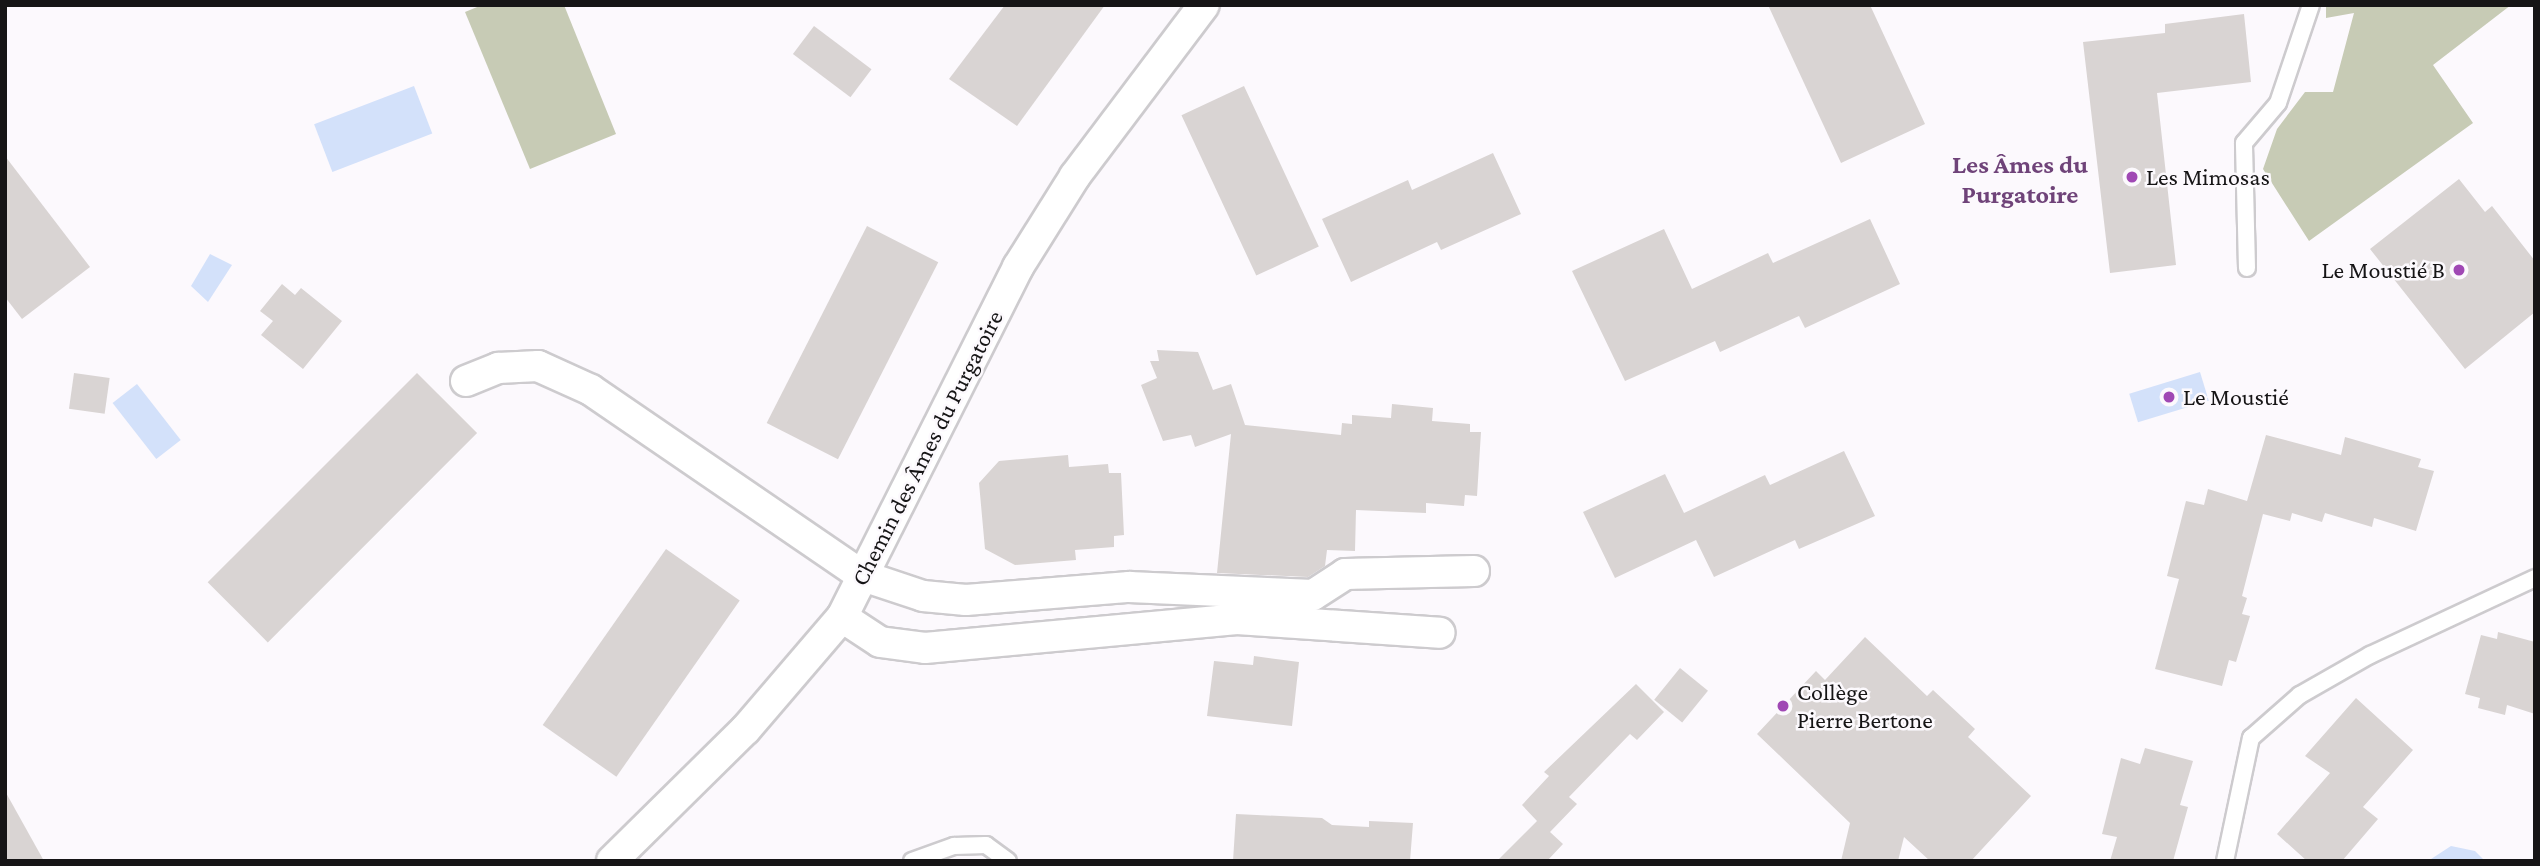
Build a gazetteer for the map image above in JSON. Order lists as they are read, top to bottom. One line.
{"streets":{"street":["Chemin des Âmes du Purgatoire"]},"districts":["Les Âmes du Purgatoire"],"places":["Les Mimosas","Le Moustié B","Le Moustié","Collège Pierre Bertone"]}
